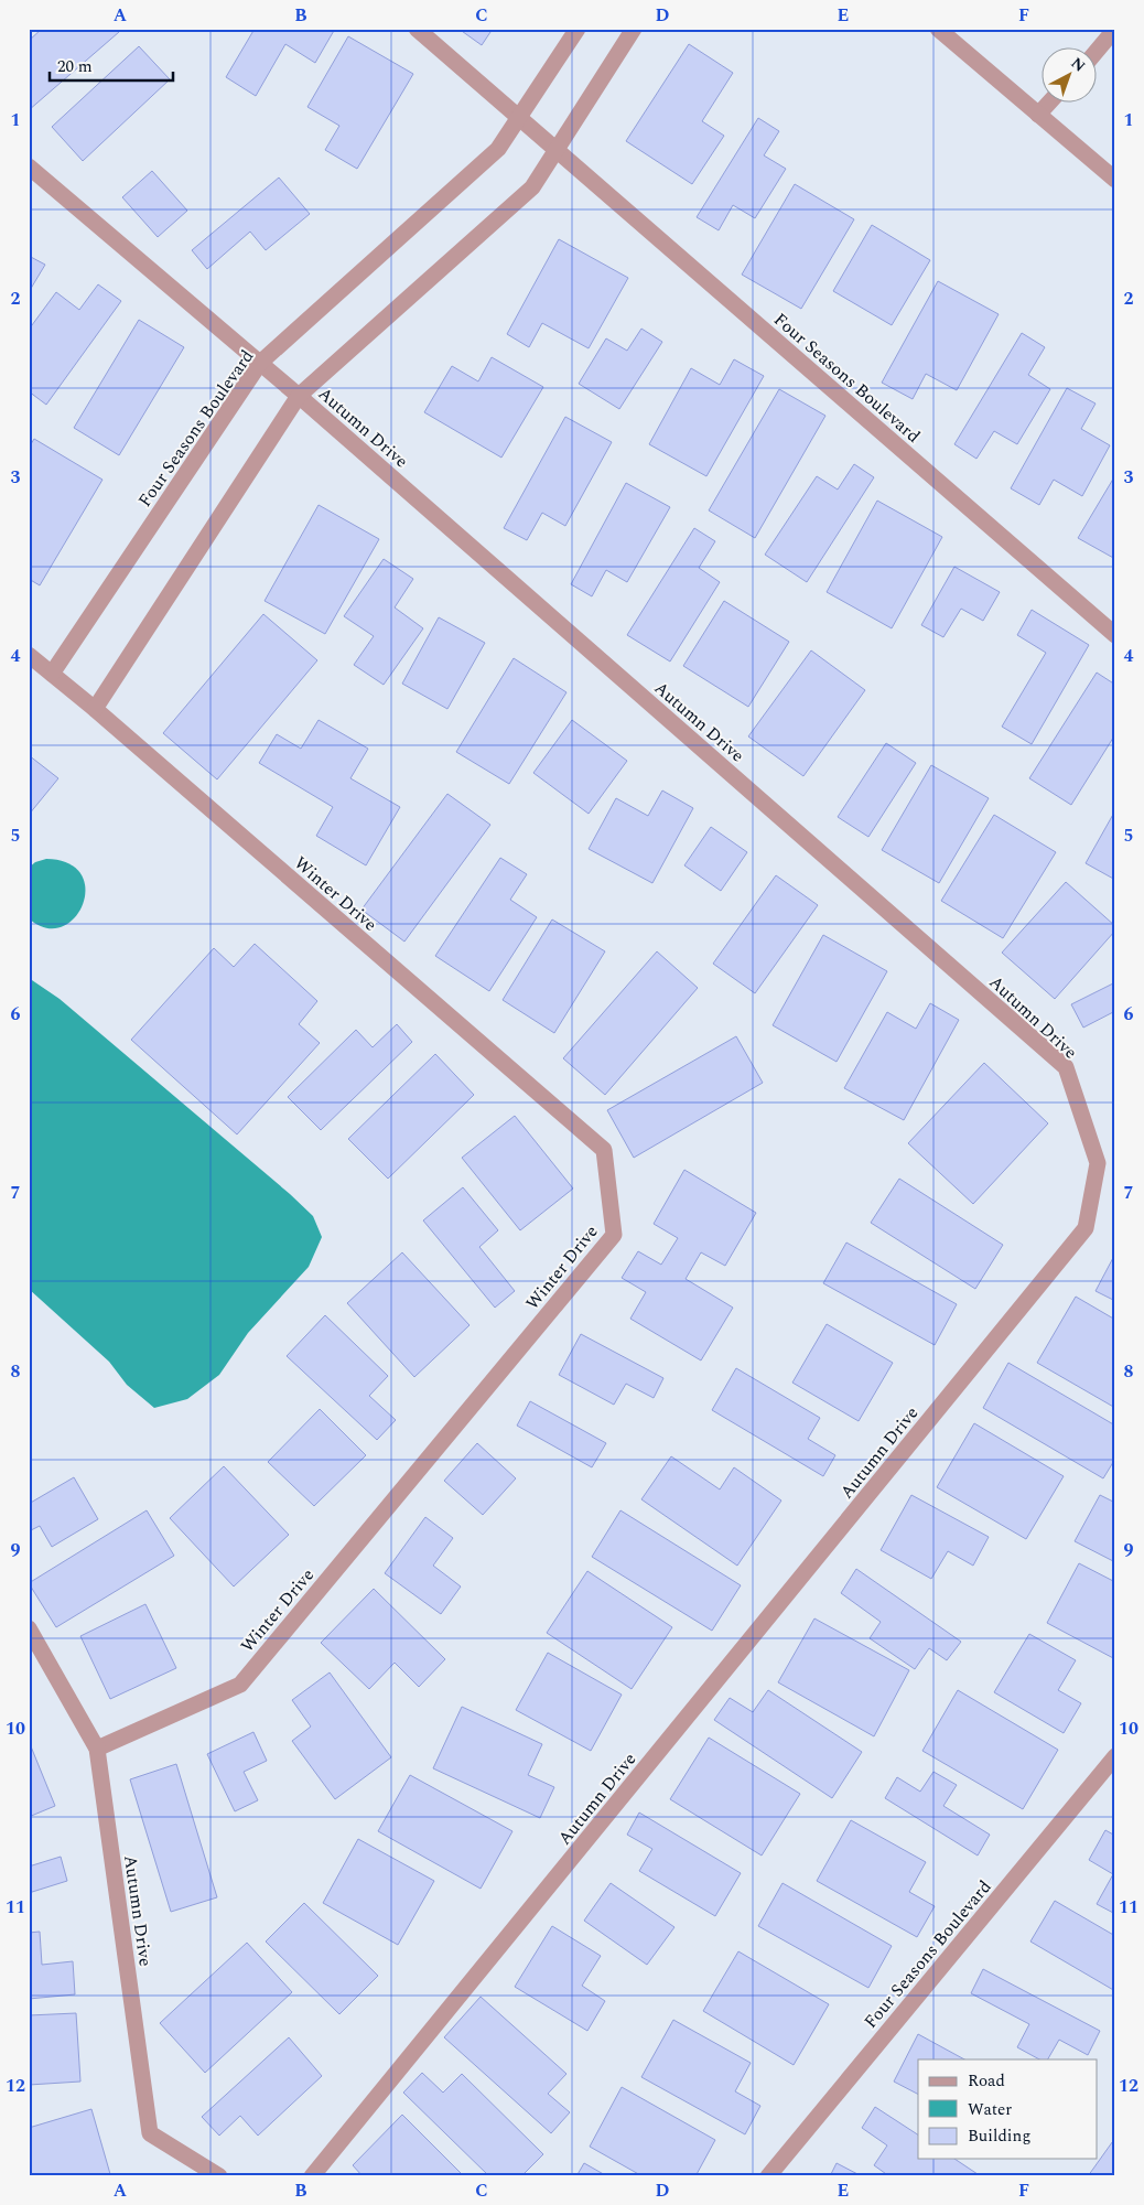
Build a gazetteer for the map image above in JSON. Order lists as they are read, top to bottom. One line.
{"streets":{"street":["Four Seasons Boulevard","Autumn Drive","Winter Drive"]},"crossings":[["Four Seasons Boulevard","Autumn Drive"],["Four Seasons Boulevard","Winter Drive"],["Autumn Drive","Winter Drive"]],"legend":["Road","Water","Building"],"scale_bar":"20 m","north":"top right","grid":{"columns":["A","B","C","D","E","F"],"rows":["1","2","3","4","5","6","7","8","9","10","11","12"]}}
